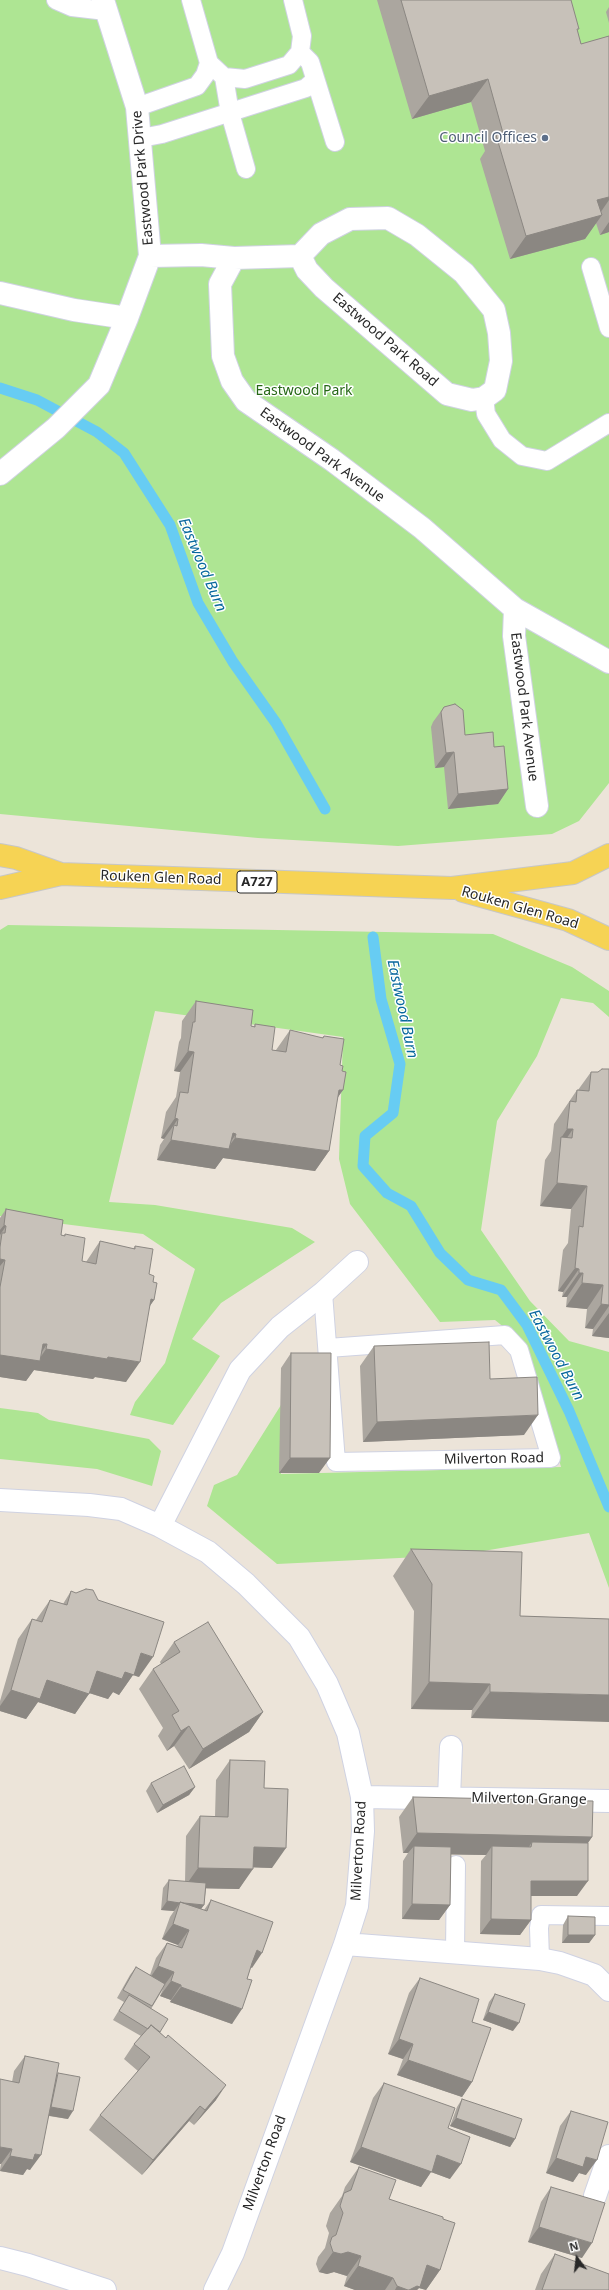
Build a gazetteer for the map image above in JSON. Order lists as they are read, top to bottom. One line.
{"streets":{"main road":["Rouken Glen Road","A727"],"street":["Eastwood Park Drive","Eastwood Park Road","Eastwood Park Avenue","Milverton Road","Milverton Grange"]},"crossings":[["Milverton Road","Milverton Grange"]],"water":["Eastwood Burn"],"parks":["Eastwood Park"],"places":["Council Offices"],"north":"top"}
